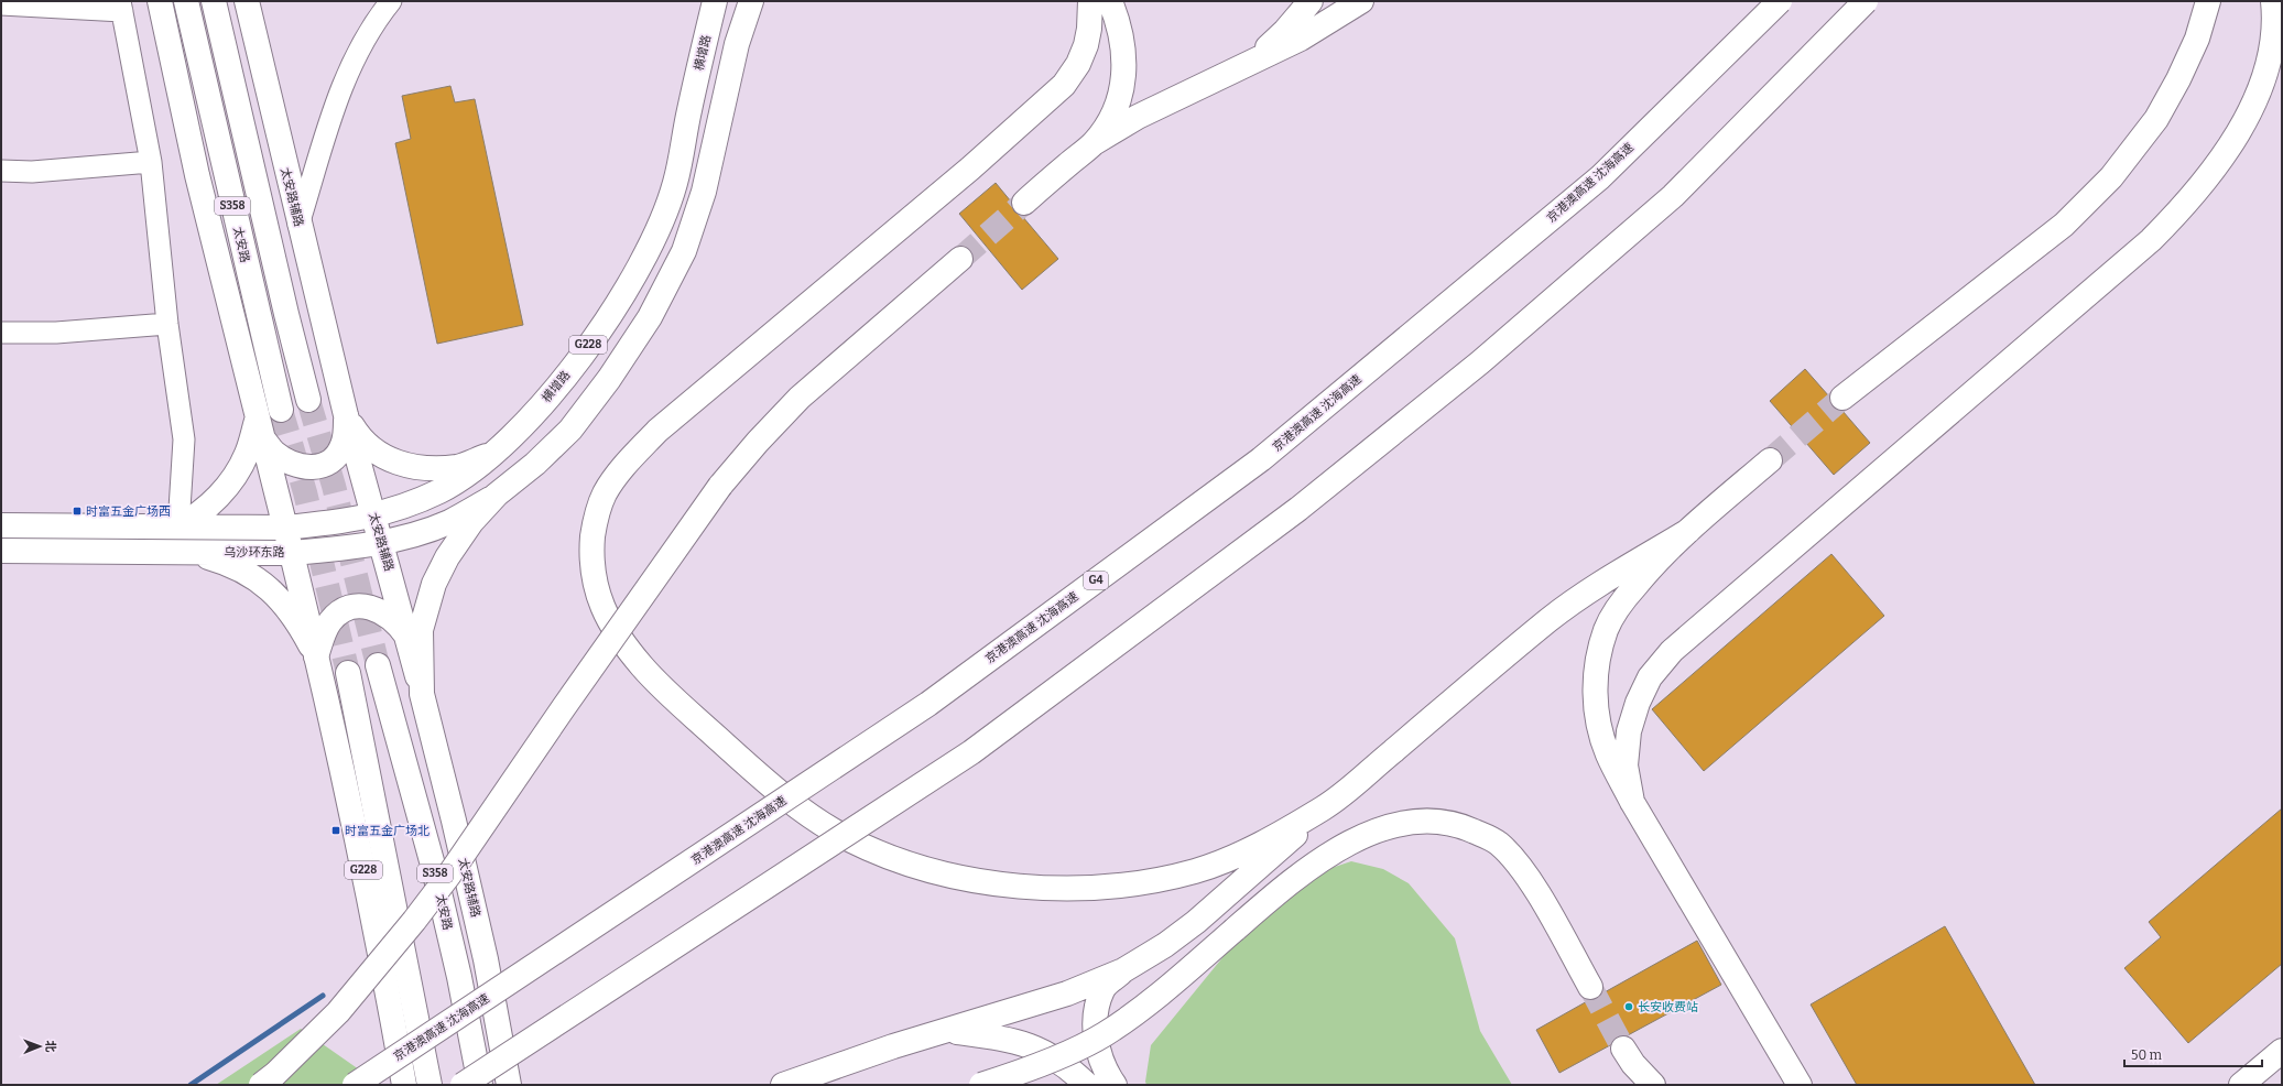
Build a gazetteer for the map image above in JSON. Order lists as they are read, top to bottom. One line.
{"streets":{"main road":["横增路","京港澳高速 沈海高速","太安路辅路","S358","太安路","G228","乌沙环东路","G4"]},"crossings":[["横增路","太安路辅路"],["横增路","G228"],["横增路","乌沙环东路"],["太安路辅路","G228"],["太安路辅路","乌沙环东路"],["G228","乌沙环东路"]],"places":{"transit":["时富五金广场西","时富五金广场北"],"other":["长安收费站"]},"scale_bar":"50 m","north":"right"}
